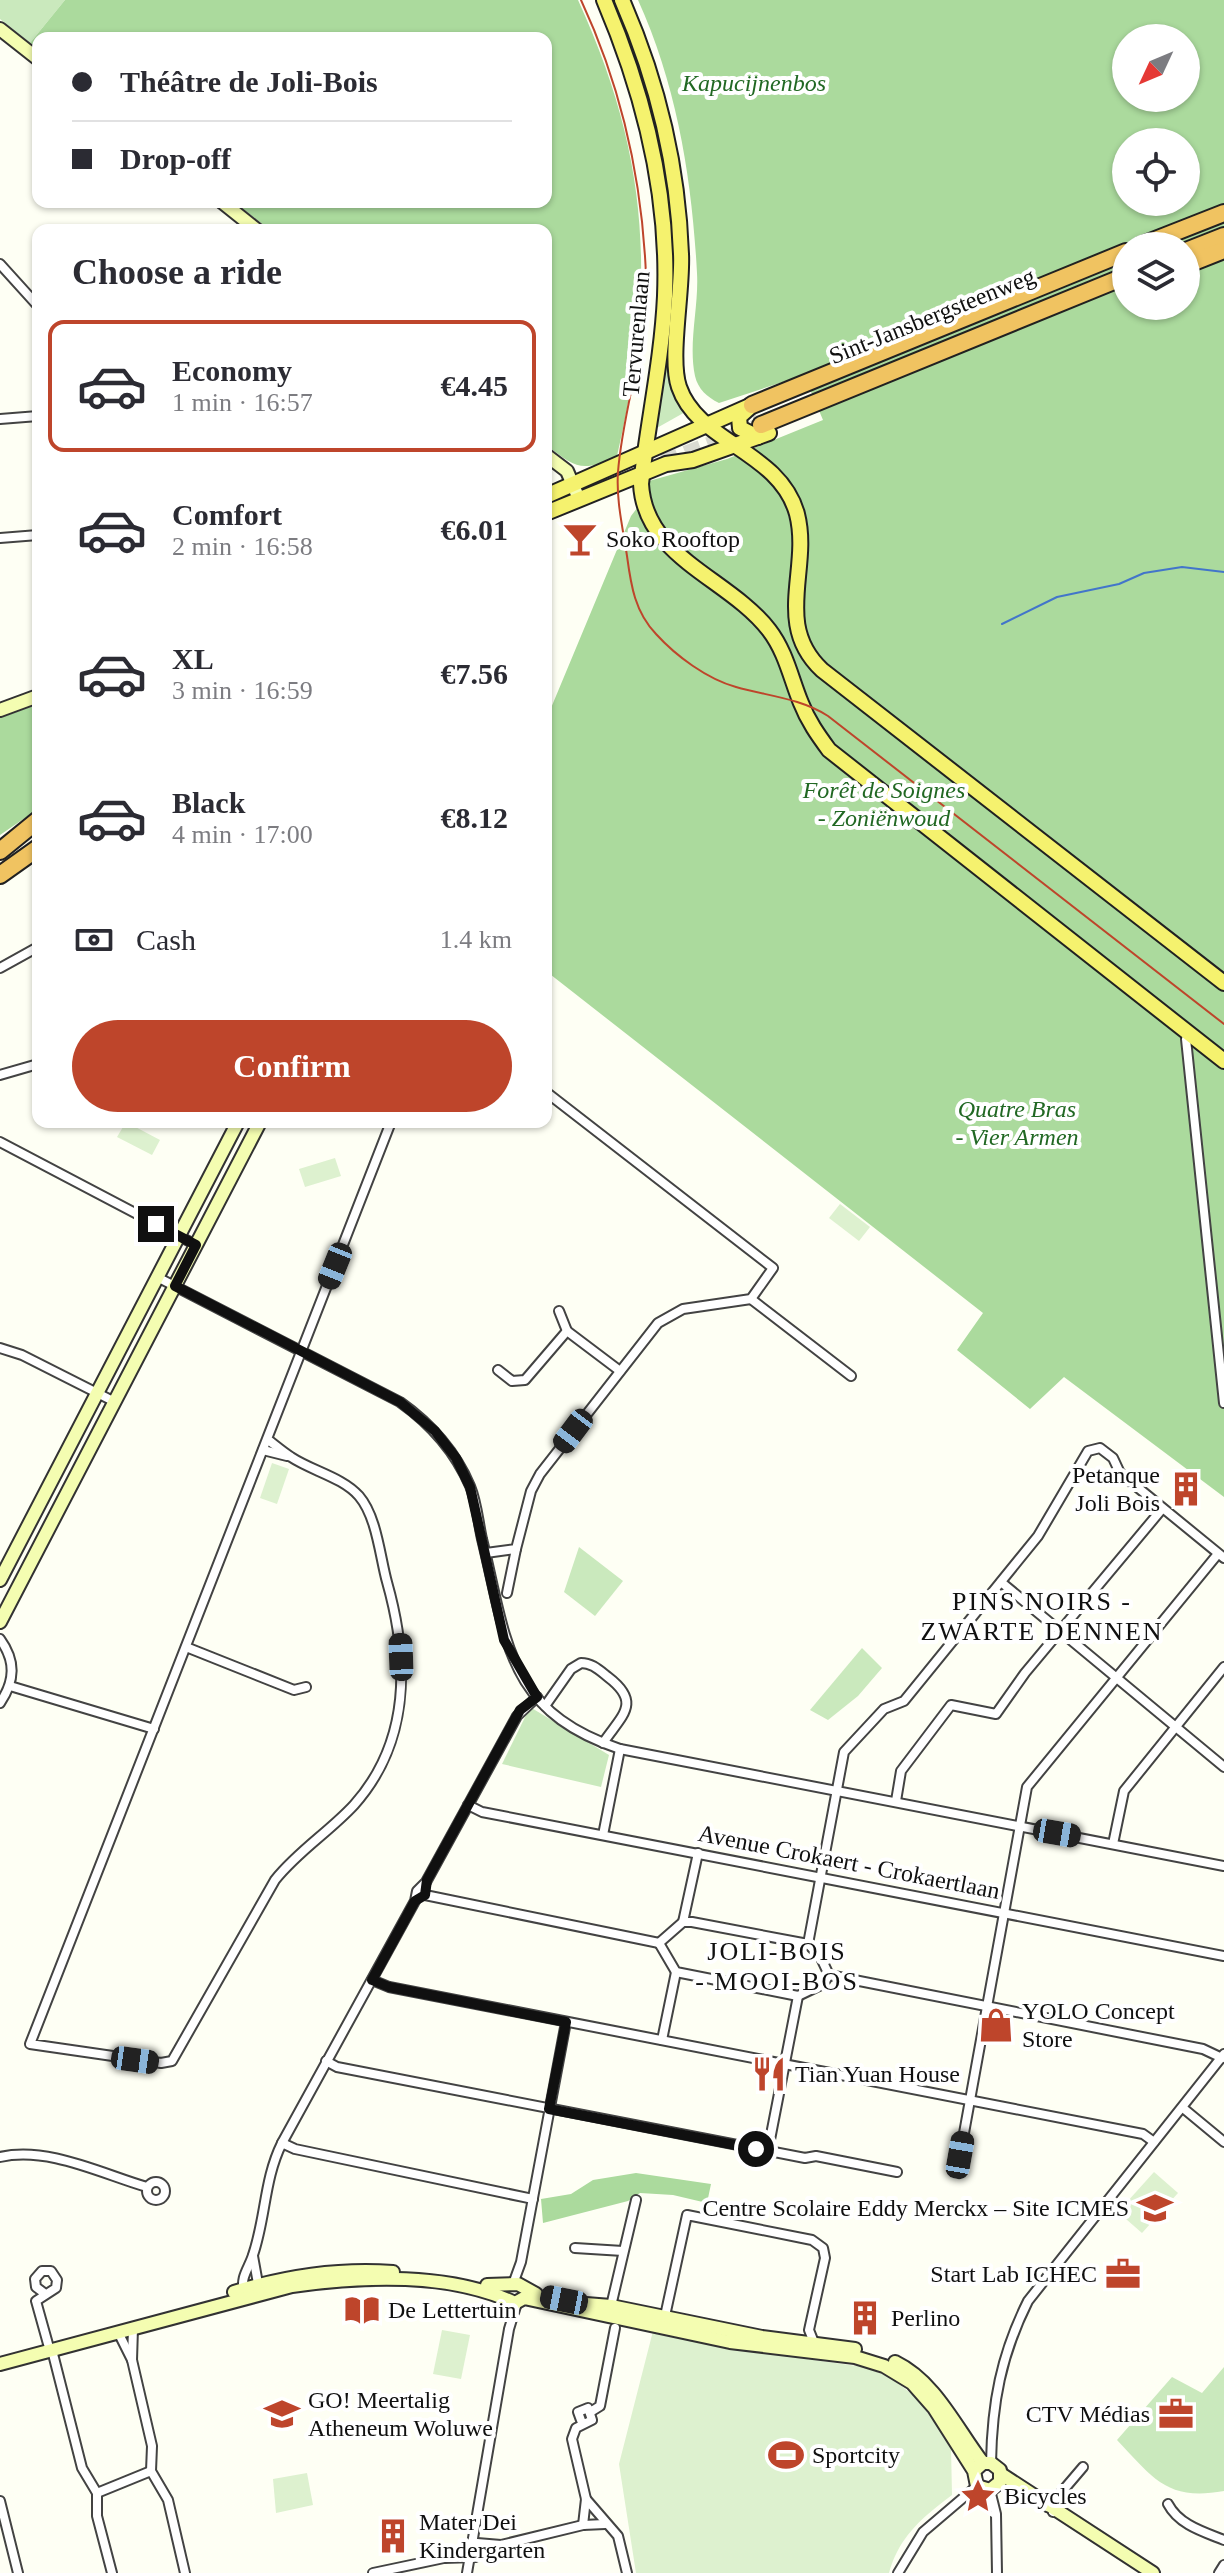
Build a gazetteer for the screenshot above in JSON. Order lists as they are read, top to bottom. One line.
{"streets":{"highway":["Sint-Jansbergsteenweg"],"main road":["Tervurenlaan"],"street":["Avenue Crokaert - Crokaertlaan"]},"districts":["PINS NOIRS - ZWARTE DENNEN","JOLI-BOIS - MOOI-BOS"],"parks":["Kapucijnenbos","Forêt de Soignes - Zoniënwoud","Quatre Bras - Vier Armen"],"places":{"bar":["Soko Rooftop"],"building":["Petanque Joli Bois","Perlino","Mater Dei Kindergarten"],"shop":["YOLO Concept Store"],"restaurant":["Tian Yuan House"],"school or university":["Centre Scolaire Eddy Merckx – Site ICMES","GO! Meertalig Atheneum Woluwe"],"office":["Start Lab ICHEC","CTV Médias"],"library":["De Lettertuin"],"sports":["Sportcity"],"place":["Bicycles"]},"north":"bottom left","page":{"banner":["Théâtre de Joli-Bois","Drop-off"],"heading":"Choose a ride","list":[{"name":"Economy","note":"1 min · 16:57","value":"€4.45"},{"name":"Comfort","note":"2 min · 16:58","value":"€6.01"},{"name":"XL","note":"3 min · 16:59","value":"€7.56"},{"name":"Black","note":"4 min · 17:00","value":"€8.12"}],"pay":["Cash","1.4 km"],"buttons":"Confirm"}}
